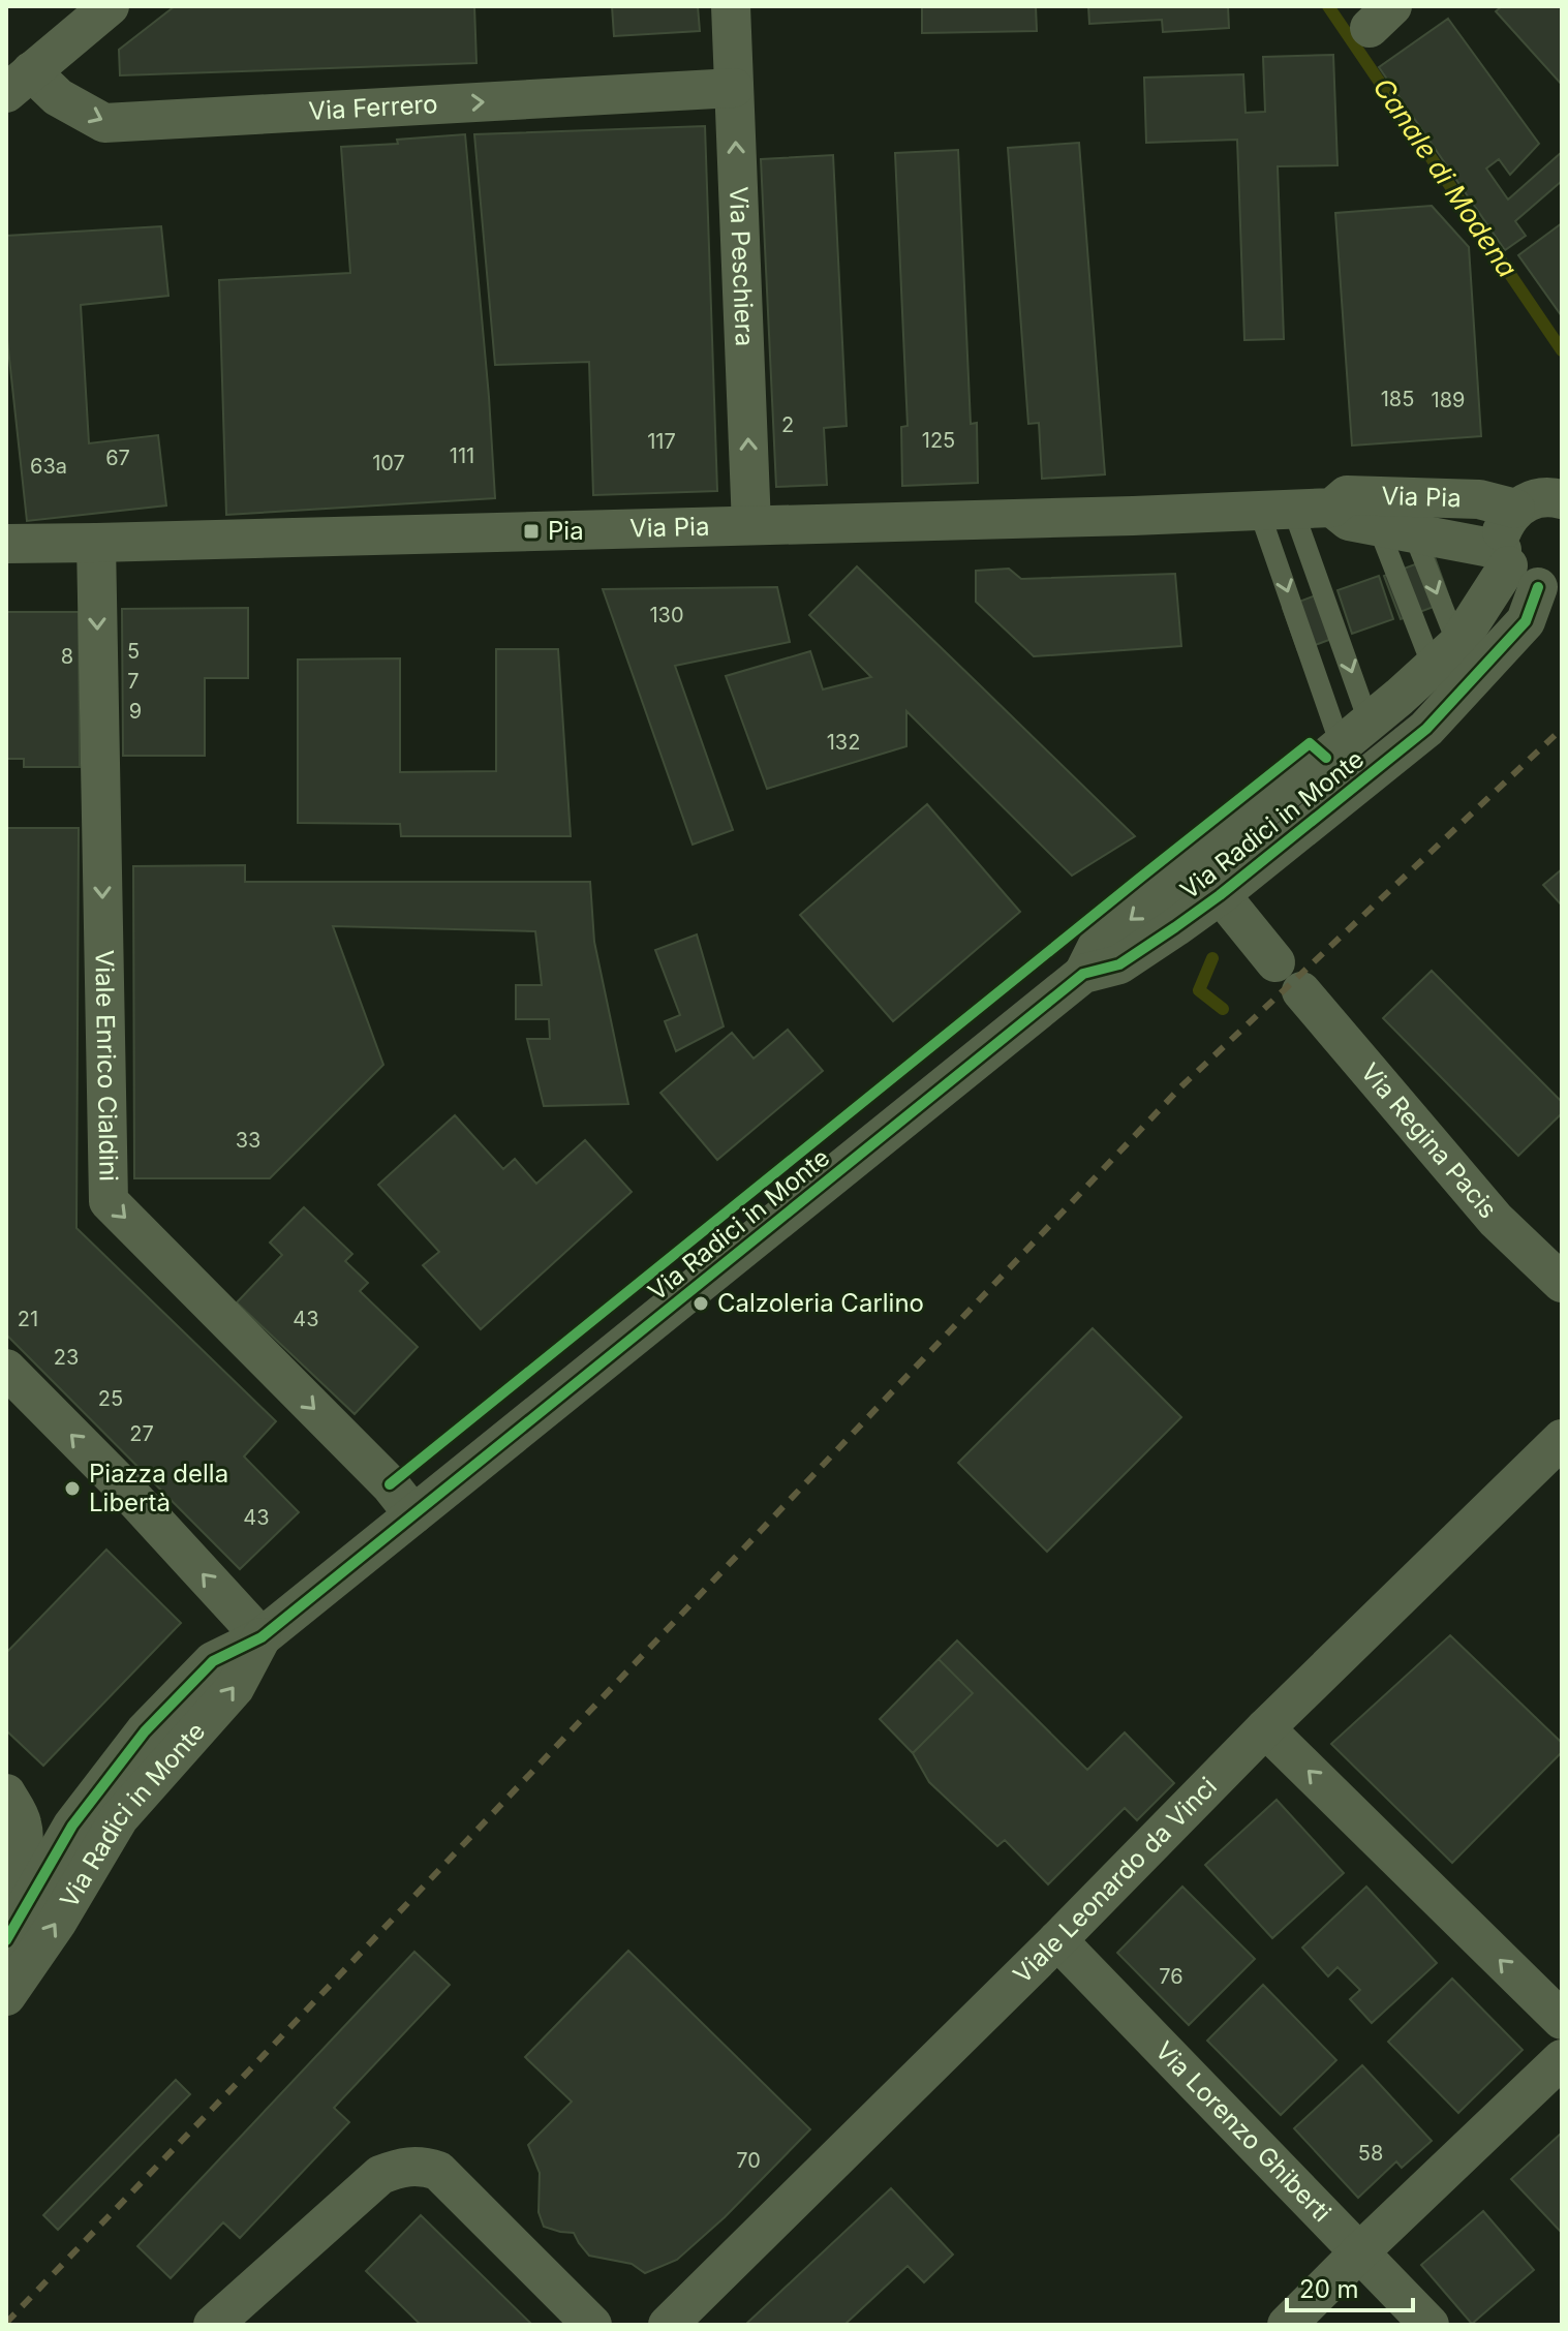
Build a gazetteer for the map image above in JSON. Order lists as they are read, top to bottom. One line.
{"streets":{"street":["Via Ferrero","Via Peschiera","Via Pia","Via Radici in Monte","Viale Enrico Cialdini","Via Regina Pacis","Viale Leonardo da Vinci","Via Lorenzo Ghiberti"]},"crossings":[["Via Ferrero","Via Peschiera"],["Via Peschiera","Via Pia"],["Via Pia","Via Radici in Monte"],["Via Pia","Viale Enrico Cialdini"],["Via Radici in Monte","Viale Enrico Cialdini"],["Viale Leonardo da Vinci","Via Lorenzo Ghiberti"]],"one_way":["Via Ferrero","Via Peschiera"],"water":["Canale di Modena"],"places":{"transit":["Pia"],"other":["Calzoleria Carlino","Piazza della Libertà"]},"house_numbers":["185","189","2","125","117","111","67","107","63a","130","5","8","7","9","132","33","21","43","23","25","27","43","76","58","70"],"scale_bar":"20 m"}
